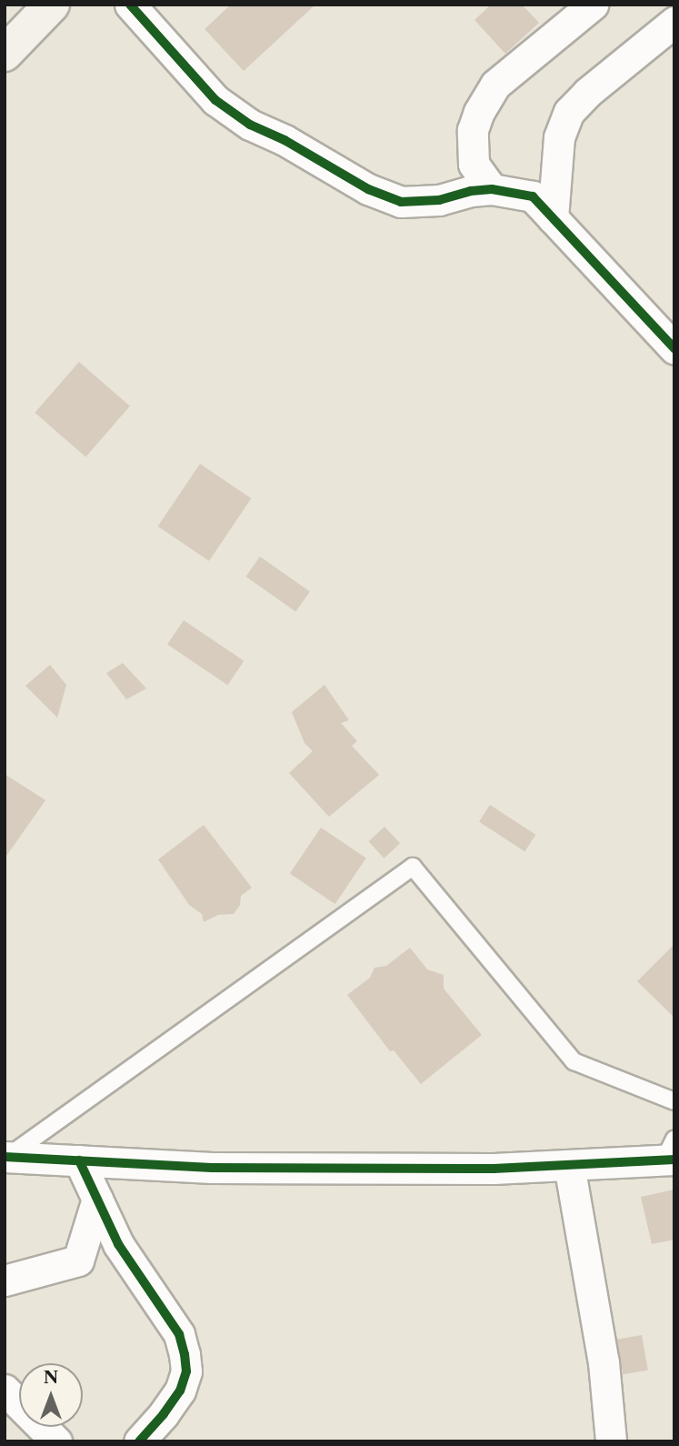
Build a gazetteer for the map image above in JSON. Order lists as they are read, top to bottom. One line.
{"north":"top"}
